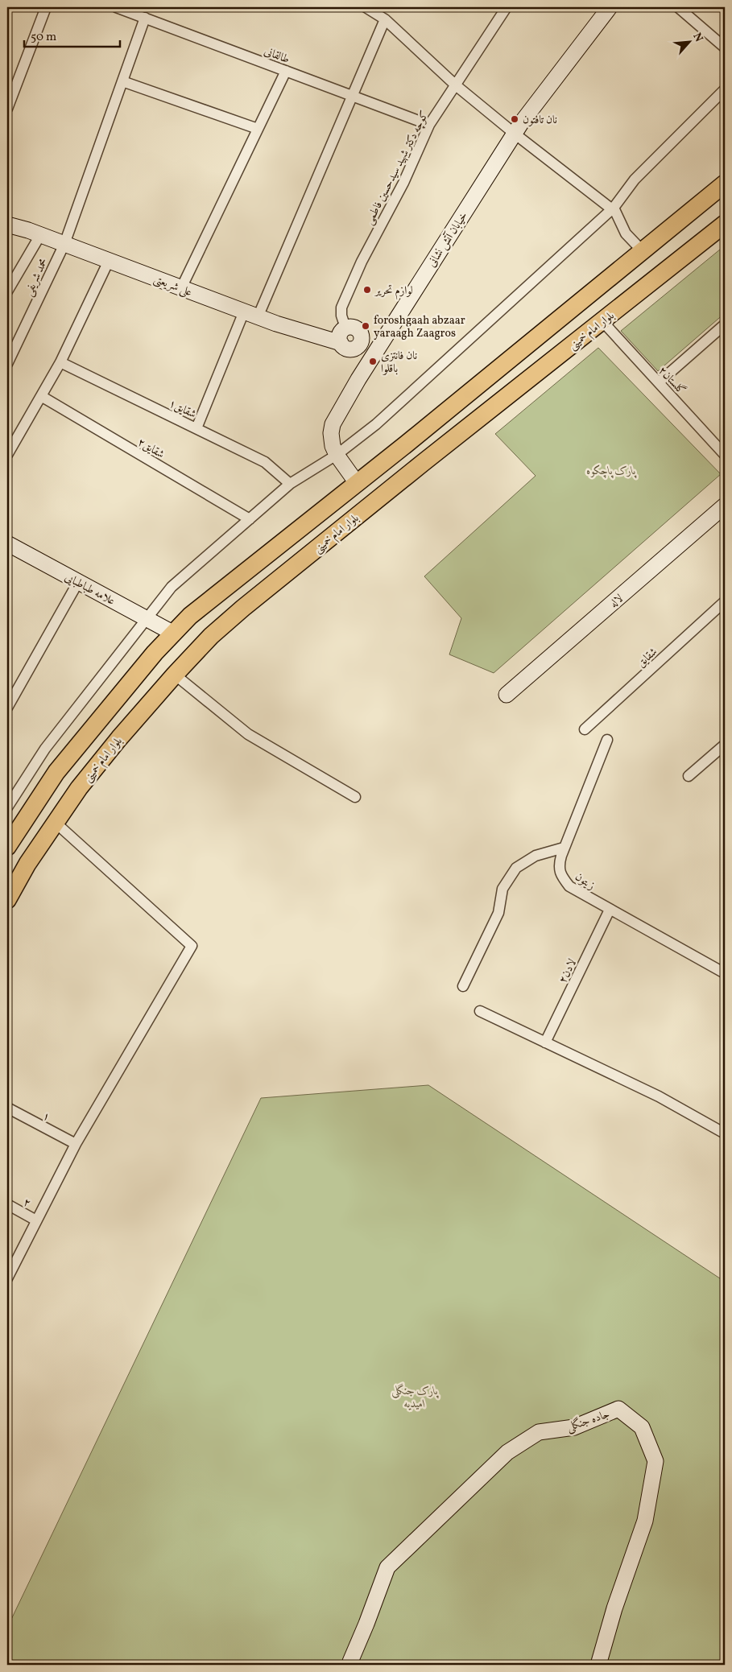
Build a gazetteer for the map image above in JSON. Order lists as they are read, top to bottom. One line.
{"streets":{"main road":["بلوار امام خمینی"],"street":["طالقانی","کوچه دکتر شهید سیدحسین فاطمی","خیابان آتش نشانی","محمد شریفی","علی شریعتی","گلستان۲","شقایق۱","شقایق۲","علامه طباطبایی","لاله","شقایق","زیتون","لادن۲","۱","۲","جاده جنگلی"]},"crossings":[["طالقانی","کوچه دکتر شهید سیدحسین فاطمی"],["طالقانی","محمد شریفی"],["محمد شریفی","علی شریعتی"],["بلوار امام خمینی","گلستان۲"],["زیتون","لادن۲"]],"parks":["پارک پاچکوه","پارک جنگلی امیدیه"],"places":["نان تافتون","لوازم تحریر","foroshgaah abzaar yaraagh Zaagros","نان فانتزی باقلوا"],"scale_bar":"50 m","north":"top right"}
